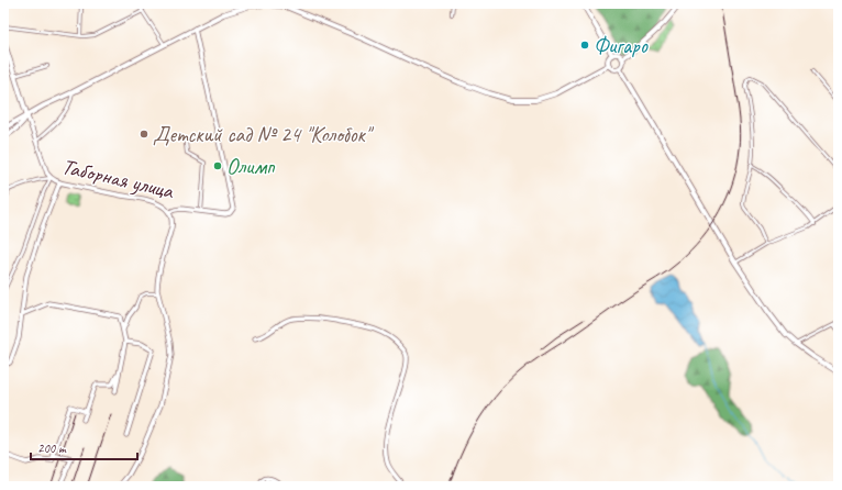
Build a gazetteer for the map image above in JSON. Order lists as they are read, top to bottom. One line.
{"streets":{"street":["Таборная улица"]},"places":["Фигаро","Детский сад № 24 \"Колобок\"","Олимп"],"scale_bar":"200 m"}
